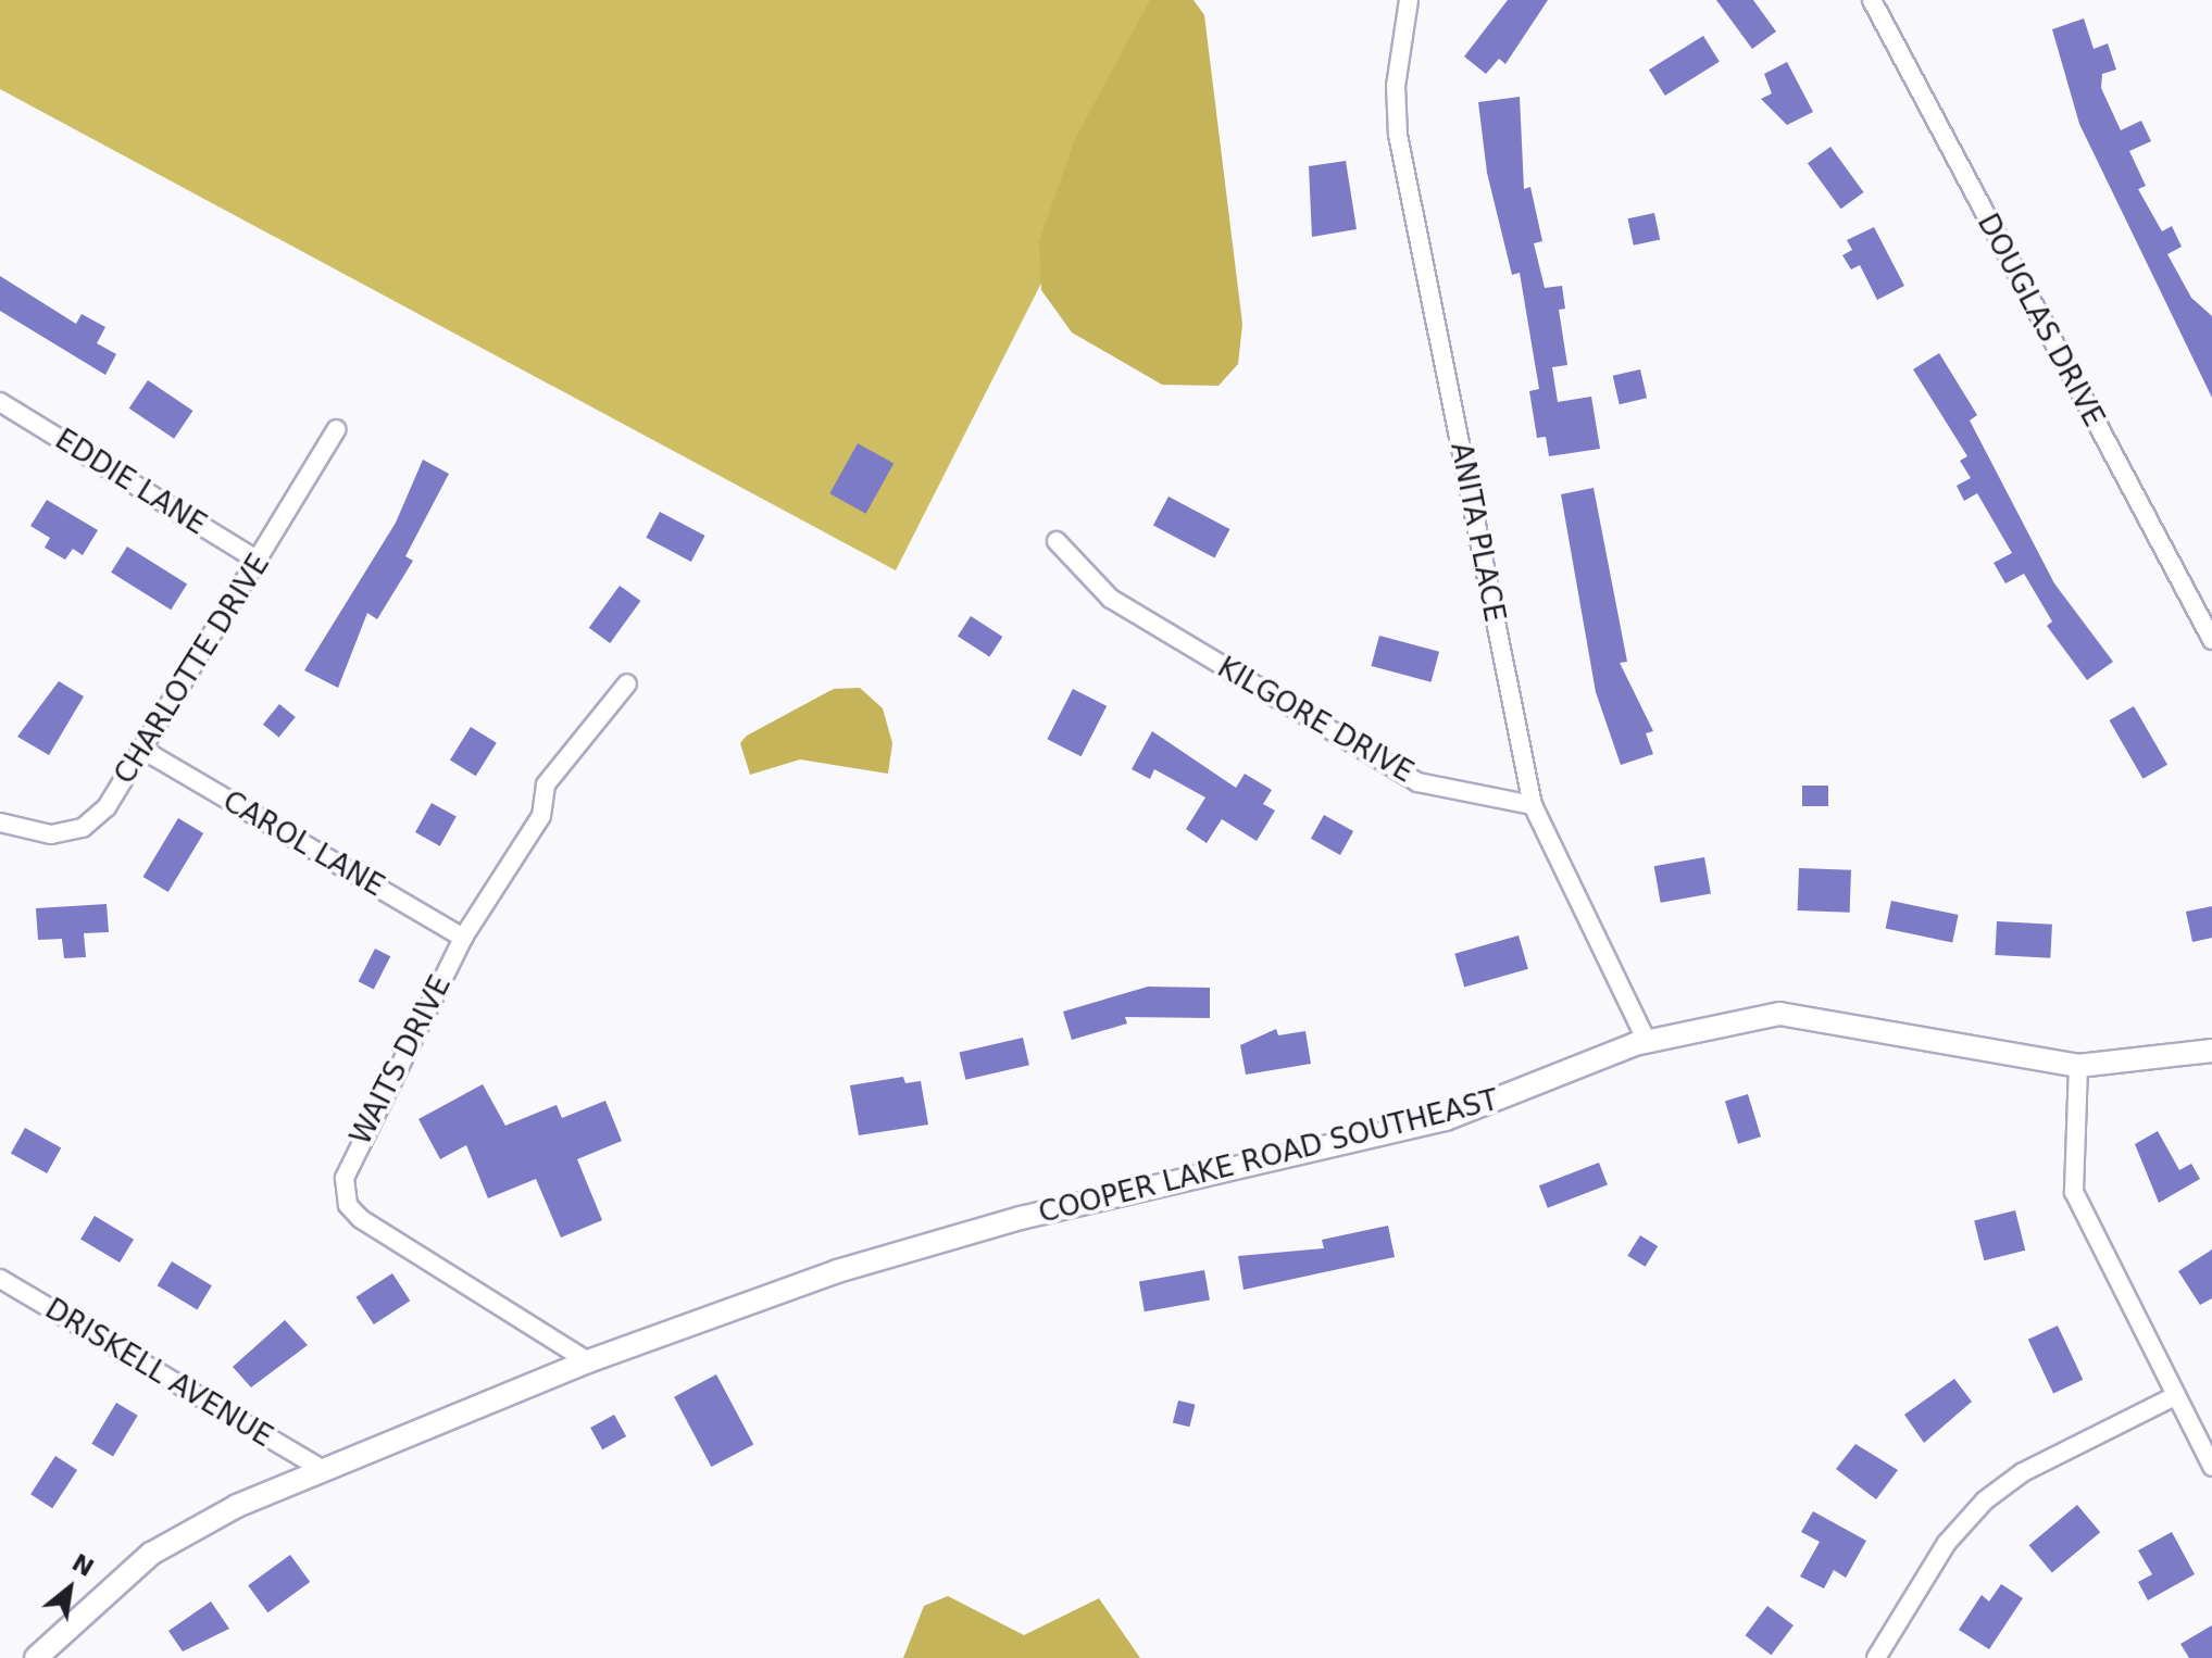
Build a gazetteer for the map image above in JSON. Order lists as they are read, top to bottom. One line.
{"streets":{"street":["DOUGLAS DRIVE","EDDIE LANE","ANITA PLACE","CHARLOTTE DRIVE","KILGORE DRIVE","CAROL LANE","WAITS DRIVE","COOPER LAKE ROAD SOUTHEAST","DRISKELL AVENUE"]},"crossings":[["EDDIE LANE","CHARLOTTE DRIVE"],["ANITA PLACE","KILGORE DRIVE"],["ANITA PLACE","COOPER LAKE ROAD SOUTHEAST"],["CHARLOTTE DRIVE","CAROL LANE"],["CAROL LANE","WAITS DRIVE"],["WAITS DRIVE","COOPER LAKE ROAD SOUTHEAST"],["COOPER LAKE ROAD SOUTHEAST","DRISKELL AVENUE"]],"north":"top right"}
